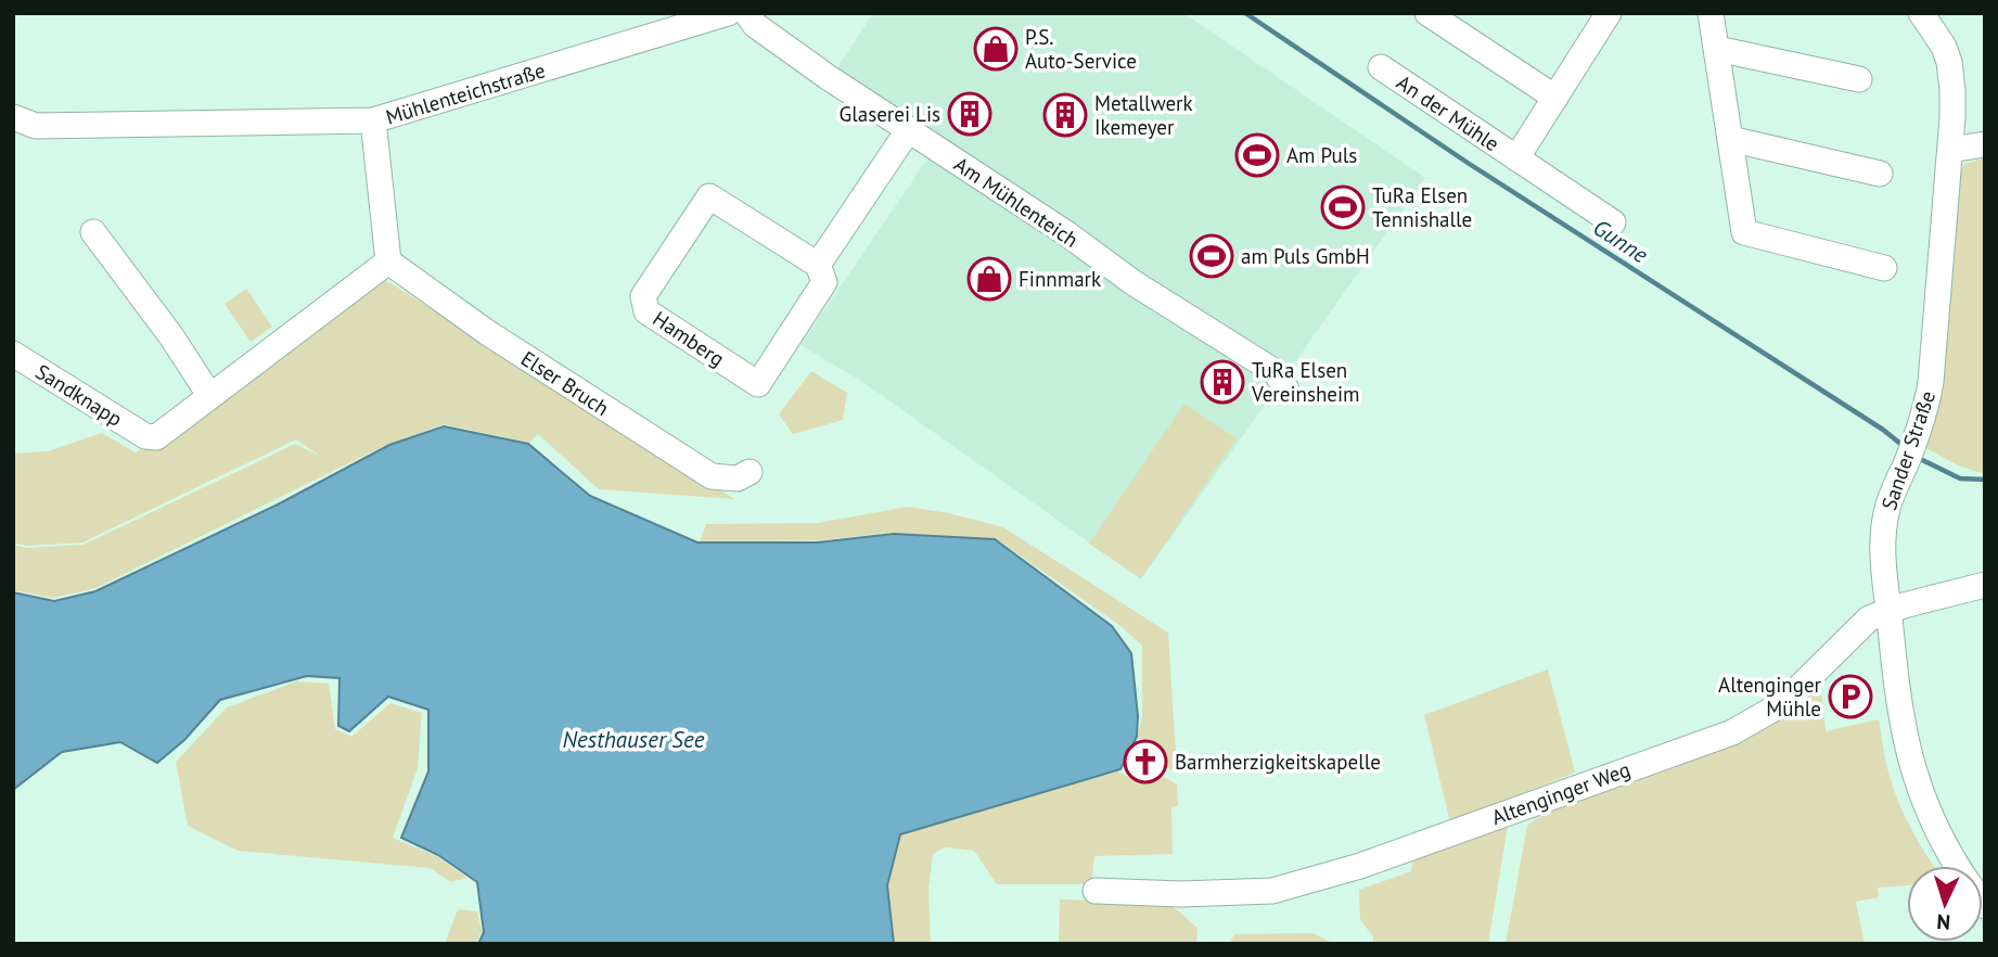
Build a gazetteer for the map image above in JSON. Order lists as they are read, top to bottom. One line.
{"streets":{"street":["Mühlenteichstraße","An der Mühle","Am Mühlenteich","Hamberg","Elser Bruch","Sandknapp","Sander Straße","Altenginger Weg"]},"crossings":[["Am Mühlenteich","Hamberg"],["Sander Straße","Altenginger Weg"]],"water":["Gunne","Nesthauser See"],"places":{"shop":["P.S. Auto-Service","Finnmark"],"building":["Glaserei Lis","Metallwerk Ikemeyer","TuRa Elsen Vereinsheim"],"sports":["Am Puls","TuRa Elsen Tennishalle","am Puls GmbH"],"parking":["Altenginger Mühle"],"church":["Barmherzigkeitskapelle"]},"north":"bottom"}
